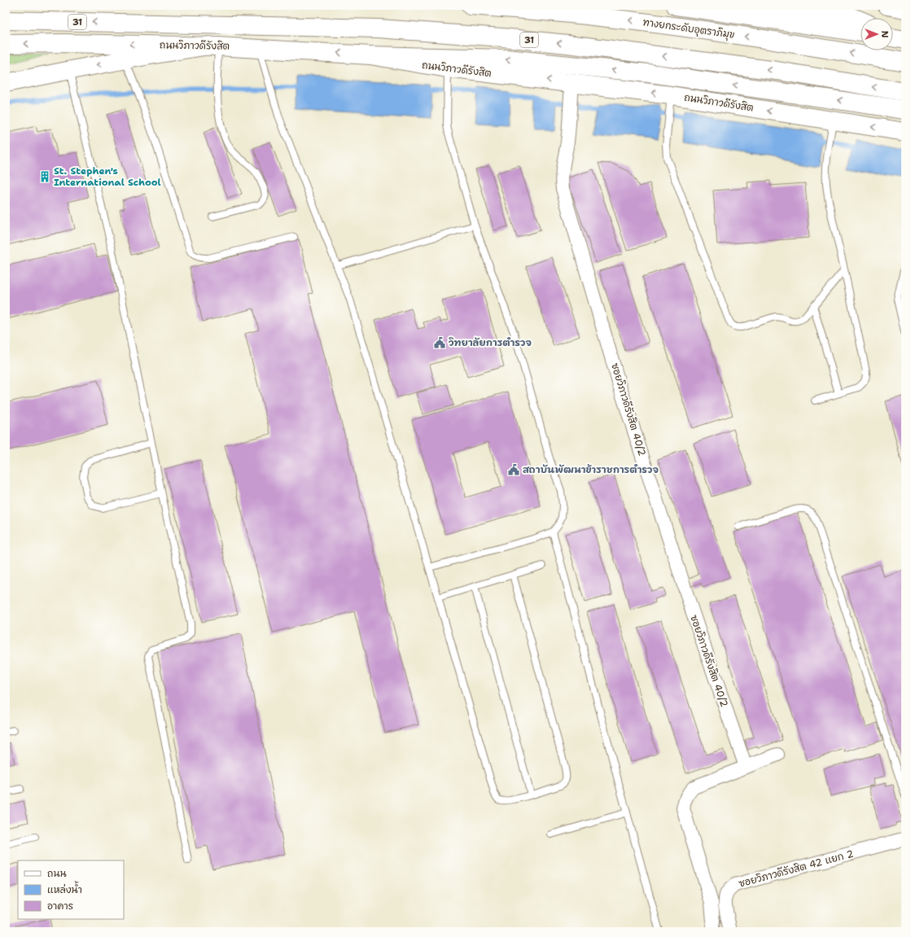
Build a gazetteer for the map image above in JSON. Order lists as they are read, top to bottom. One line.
{"streets":{"main road":["31","ทางยกระดับอุตราภิมุข","ถนนวิภาวดีรังสิต"],"street":["ซอยวิภาวดีรังสิต 40/2","ซอยวิภาวดีรังสิต 42 แยก 2"]},"crossings":[["ถนนวิภาวดีรังสิต","ซอยวิภาวดีรังสิต 40/2"]],"places":{"building":["St. Stephen's International School"],"public building":["วิทยาลัยการตำรวจ","สถาบันพัฒนาข้าราชการตำรวจ"]},"legend":["ถนน","แหล่งน้ำ","อาคาร"],"north":"right"}
